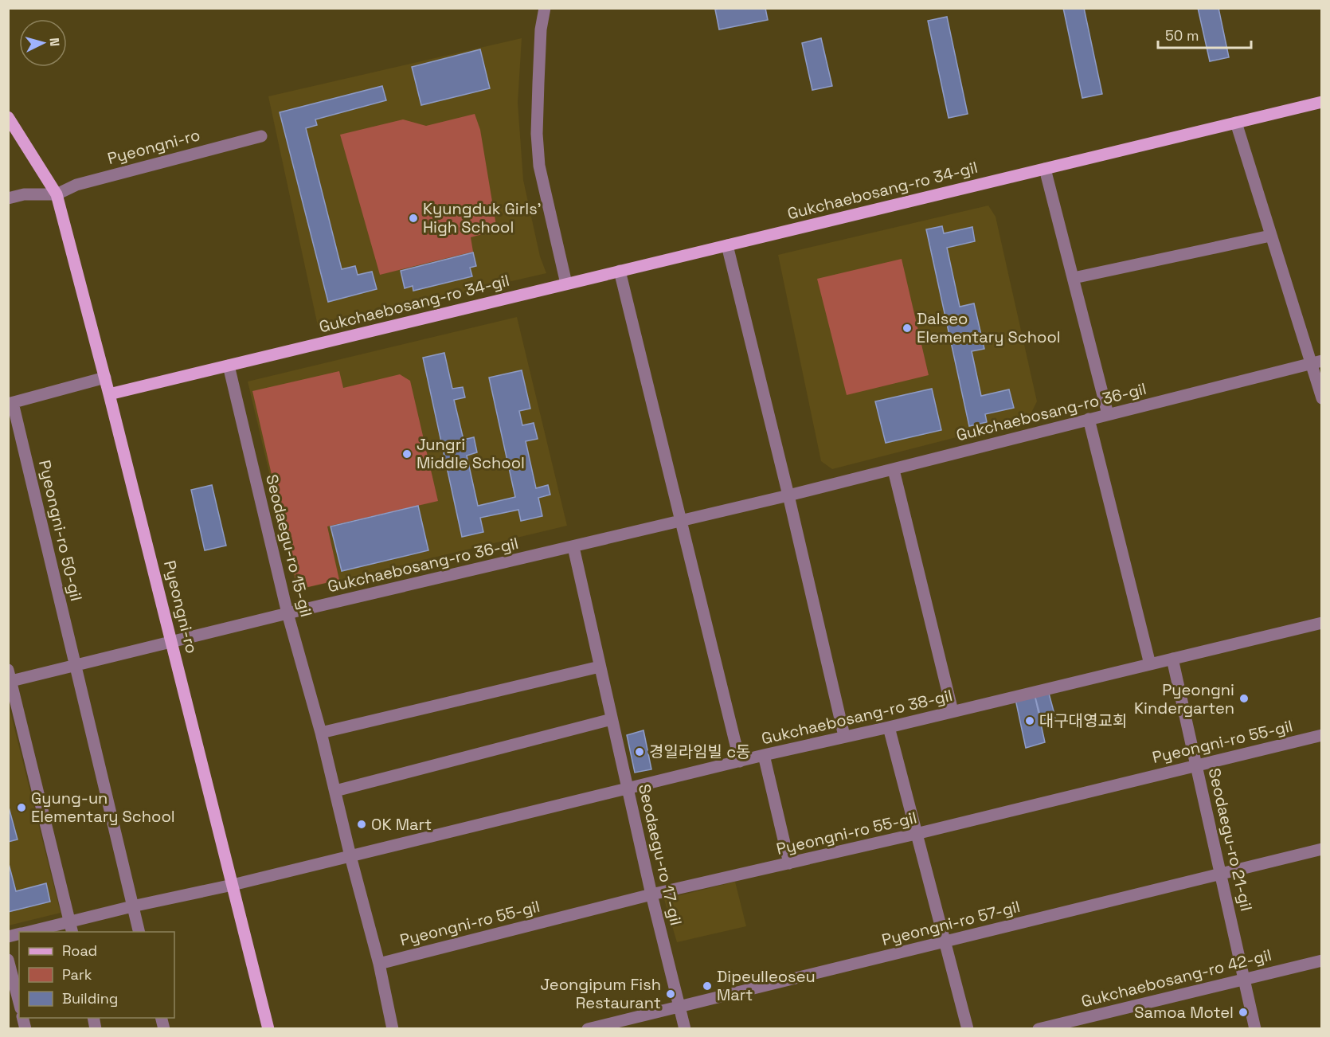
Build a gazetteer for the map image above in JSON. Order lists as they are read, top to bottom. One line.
{"streets":{"main road":["Pyeongni-ro","Gukchaebosang-ro 34-gil"],"street":["Gukchaebosang-ro 36-gil","Pyeongni-ro 50-gil","Seodaegu-ro 15-gil","Gukchaebosang-ro 38-gil","Pyeongni-ro 55-gil","Seodaegu-ro 21-gil","Seodaegu-ro 17-gil","Pyeongni-ro 57-gil","Gukchaebosang-ro 42-gil"]},"crossings":[["Pyeongni-ro","Gukchaebosang-ro 34-gil"],["Pyeongni-ro","Gukchaebosang-ro 36-gil"],["Pyeongni-ro","Pyeongni-ro 50-gil"],["Pyeongni-ro","Gukchaebosang-ro 38-gil"],["Gukchaebosang-ro 34-gil","Seodaegu-ro 15-gil"],["Gukchaebosang-ro 36-gil","Pyeongni-ro 50-gil"],["Gukchaebosang-ro 36-gil","Seodaegu-ro 15-gil"],["Gukchaebosang-ro 36-gil","Seodaegu-ro 17-gil"],["Pyeongni-ro 50-gil","Gukchaebosang-ro 38-gil"],["Seodaegu-ro 15-gil","Gukchaebosang-ro 38-gil"],["Seodaegu-ro 15-gil","Pyeongni-ro 55-gil"],["Gukchaebosang-ro 38-gil","Seodaegu-ro 21-gil"],["Gukchaebosang-ro 38-gil","Seodaegu-ro 17-gil"],["Pyeongni-ro 55-gil","Seodaegu-ro 21-gil"],["Pyeongni-ro 55-gil","Seodaegu-ro 17-gil"],["Seodaegu-ro 21-gil","Pyeongni-ro 57-gil"],["Seodaegu-ro 21-gil","Gukchaebosang-ro 42-gil"],["Seodaegu-ro 17-gil","Pyeongni-ro 57-gil"]],"places":["Kyungduk Girls' High School","Dalseo Elementary School","Jungri Middle School","Pyeongni Kindergarten","대구대영교회","경일라임빌 c동","Gyung-un Elementary School","OK Mart","Dipeulleoseu Mart","Jeongipum Fish Restaurant","Samoa Motel"],"legend":["Road","Park","Building"],"scale_bar":"50 m","north":"right"}
